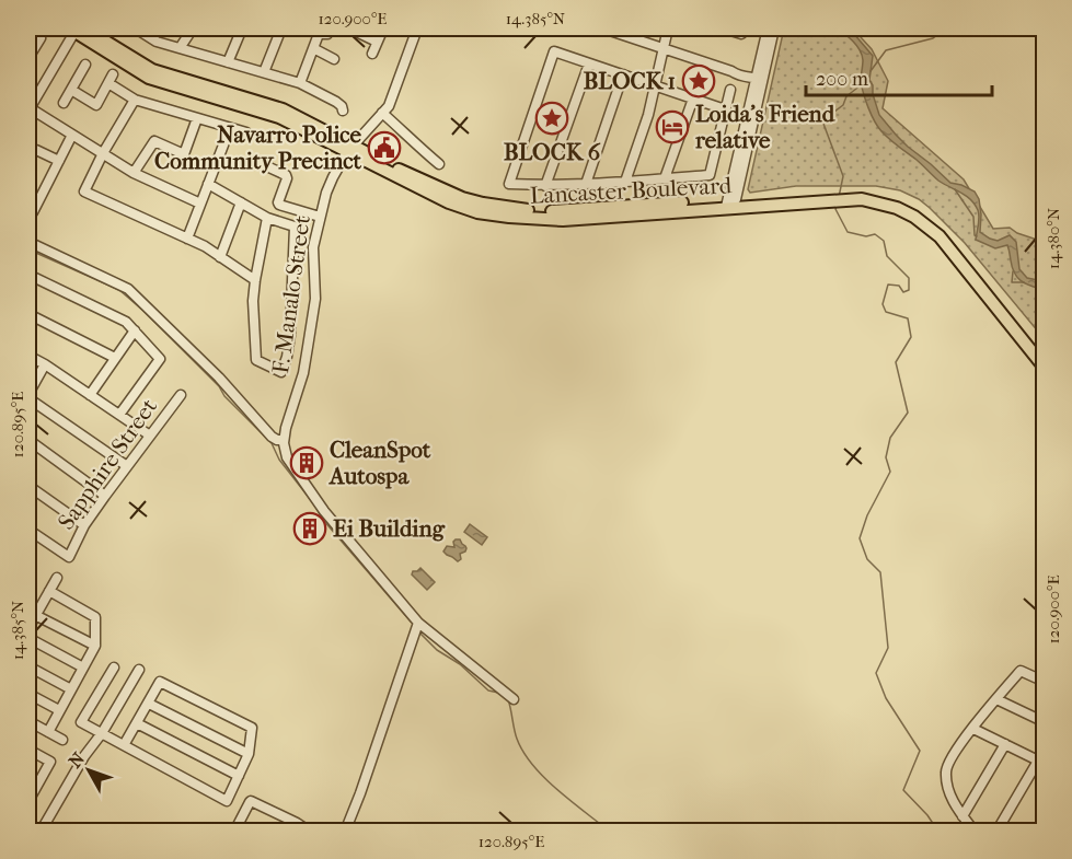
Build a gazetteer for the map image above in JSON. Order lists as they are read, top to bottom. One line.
{"streets":{"main road":["Lancaster Boulevard"],"street":["F. Manalo Street","Sapphire Street"]},"crossings":[["Lancaster Boulevard","F. Manalo Street"]],"places":{"place":["BLOCK 1","BLOCK 6"],"hotel":["Loida’s Friend relative"],"public building":["Navarro Police Community Precinct"],"building":["CleanSpot Autospa","Ei Building"]},"scale_bar":"200 m","north":"top left","coordinates":["120.900°E","14.385°N","14.380°N","120.895°E"]}
